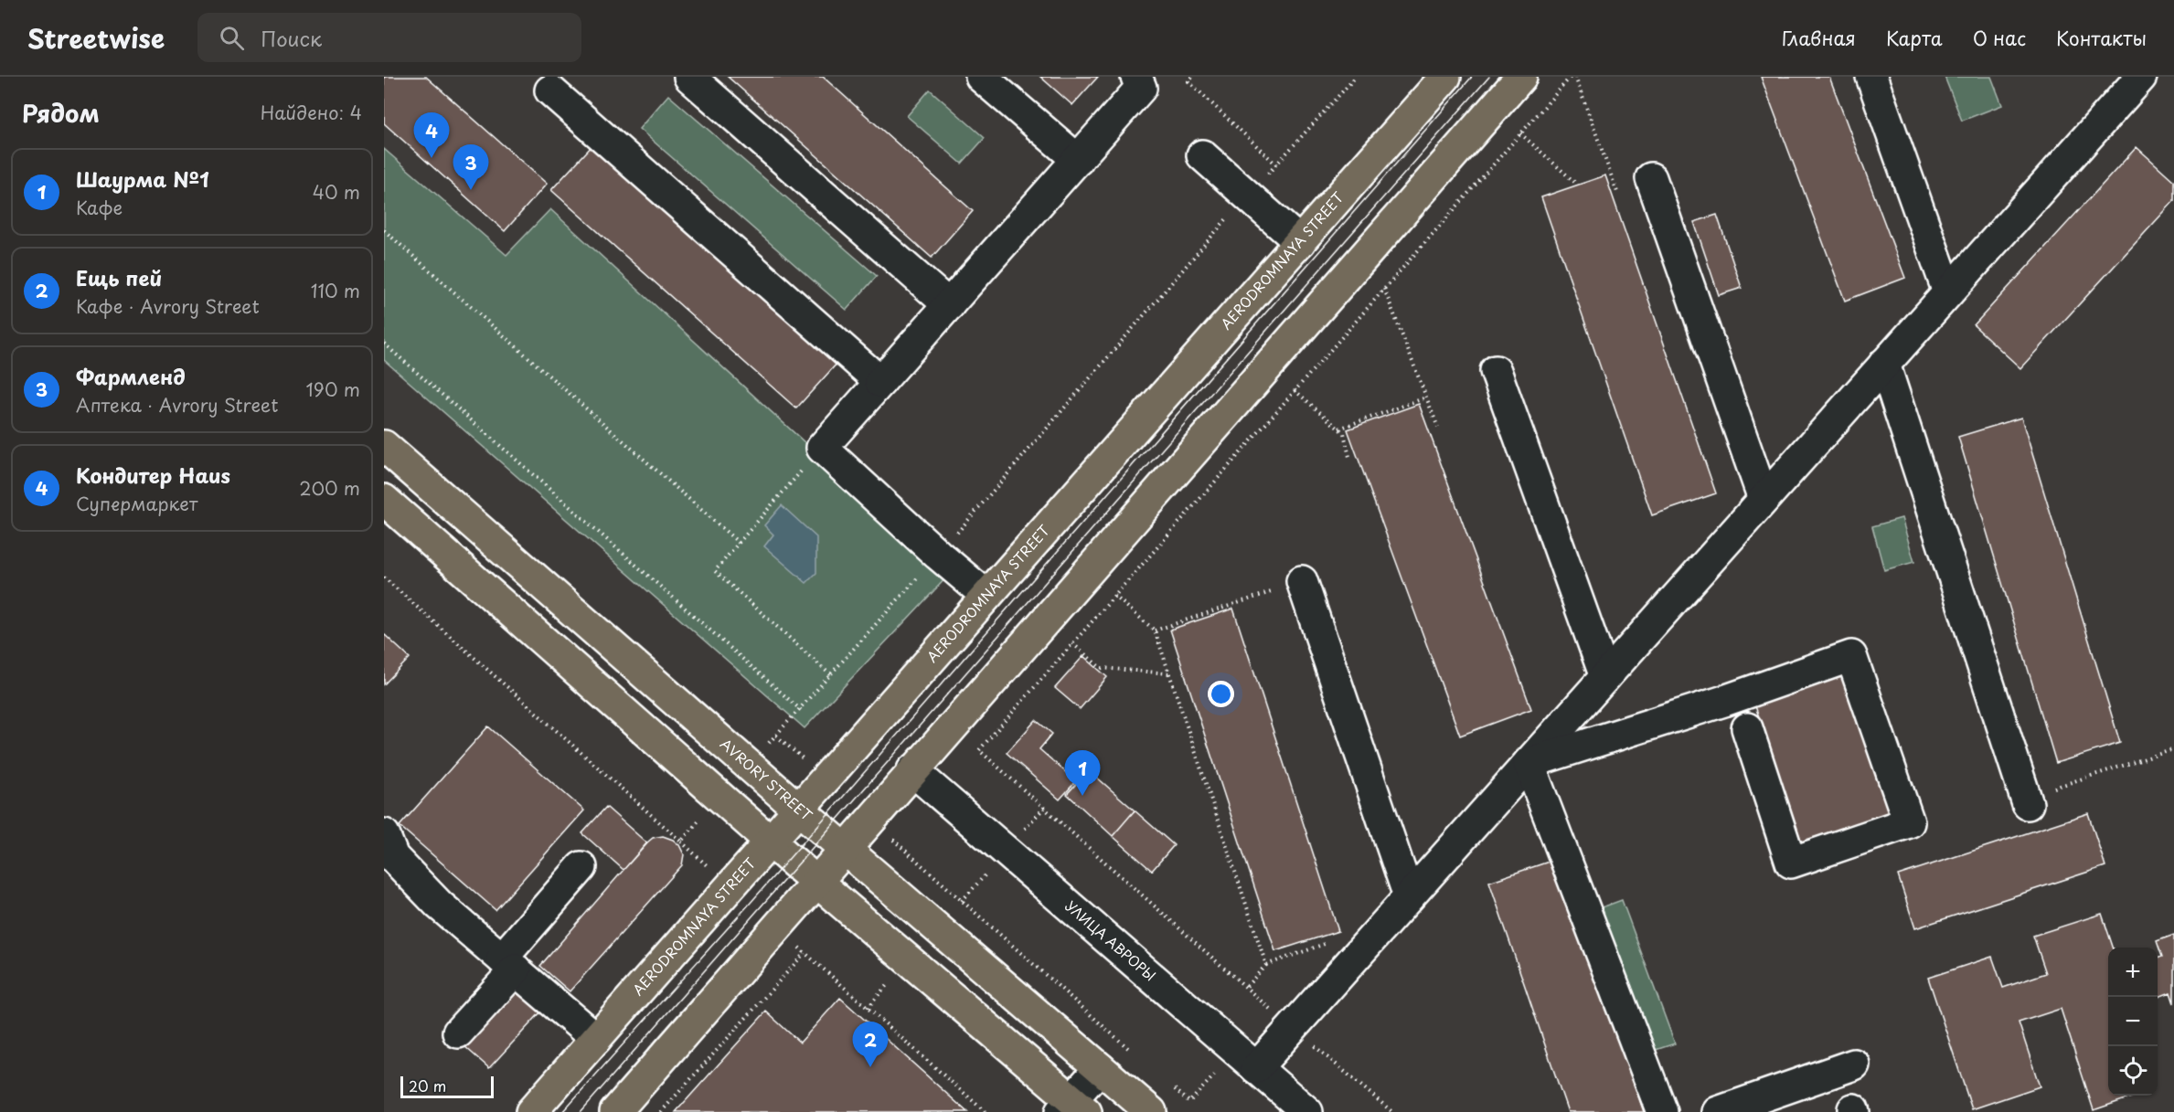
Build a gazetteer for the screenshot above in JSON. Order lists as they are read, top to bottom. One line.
{"streets":{"main road":["AERODROMNAYA STREET","AVRORY STREET"],"lane":["УЛИЦА АВРОРЫ"]},"crossings":[["AERODROMNAYA STREET","AVRORY STREET"]],"scale_bar":"20 m","page":{"header":"Streetwise","search":"Поиск","nav":["Главная","Карта","О нас","Контакты"],"heading":["Рядом","Найдено: 4"],"pins":["4","3","1","2"],"list":[{"mark":"1","name":"Шаурма №1","note":"Кафе","value":"40 m"},{"mark":"2","name":"Ещь пей","note":"Кафе · Avrory Street","value":"110 m"},{"mark":"3","name":"Фармленд","note":"Аптека · Avrory Street","value":"190 m"},{"mark":"4","name":"Кондитер Haus","note":"Супермаркет","value":"200 m"}],"map_buttons":["+","−"],"scale":"20 m"}}
